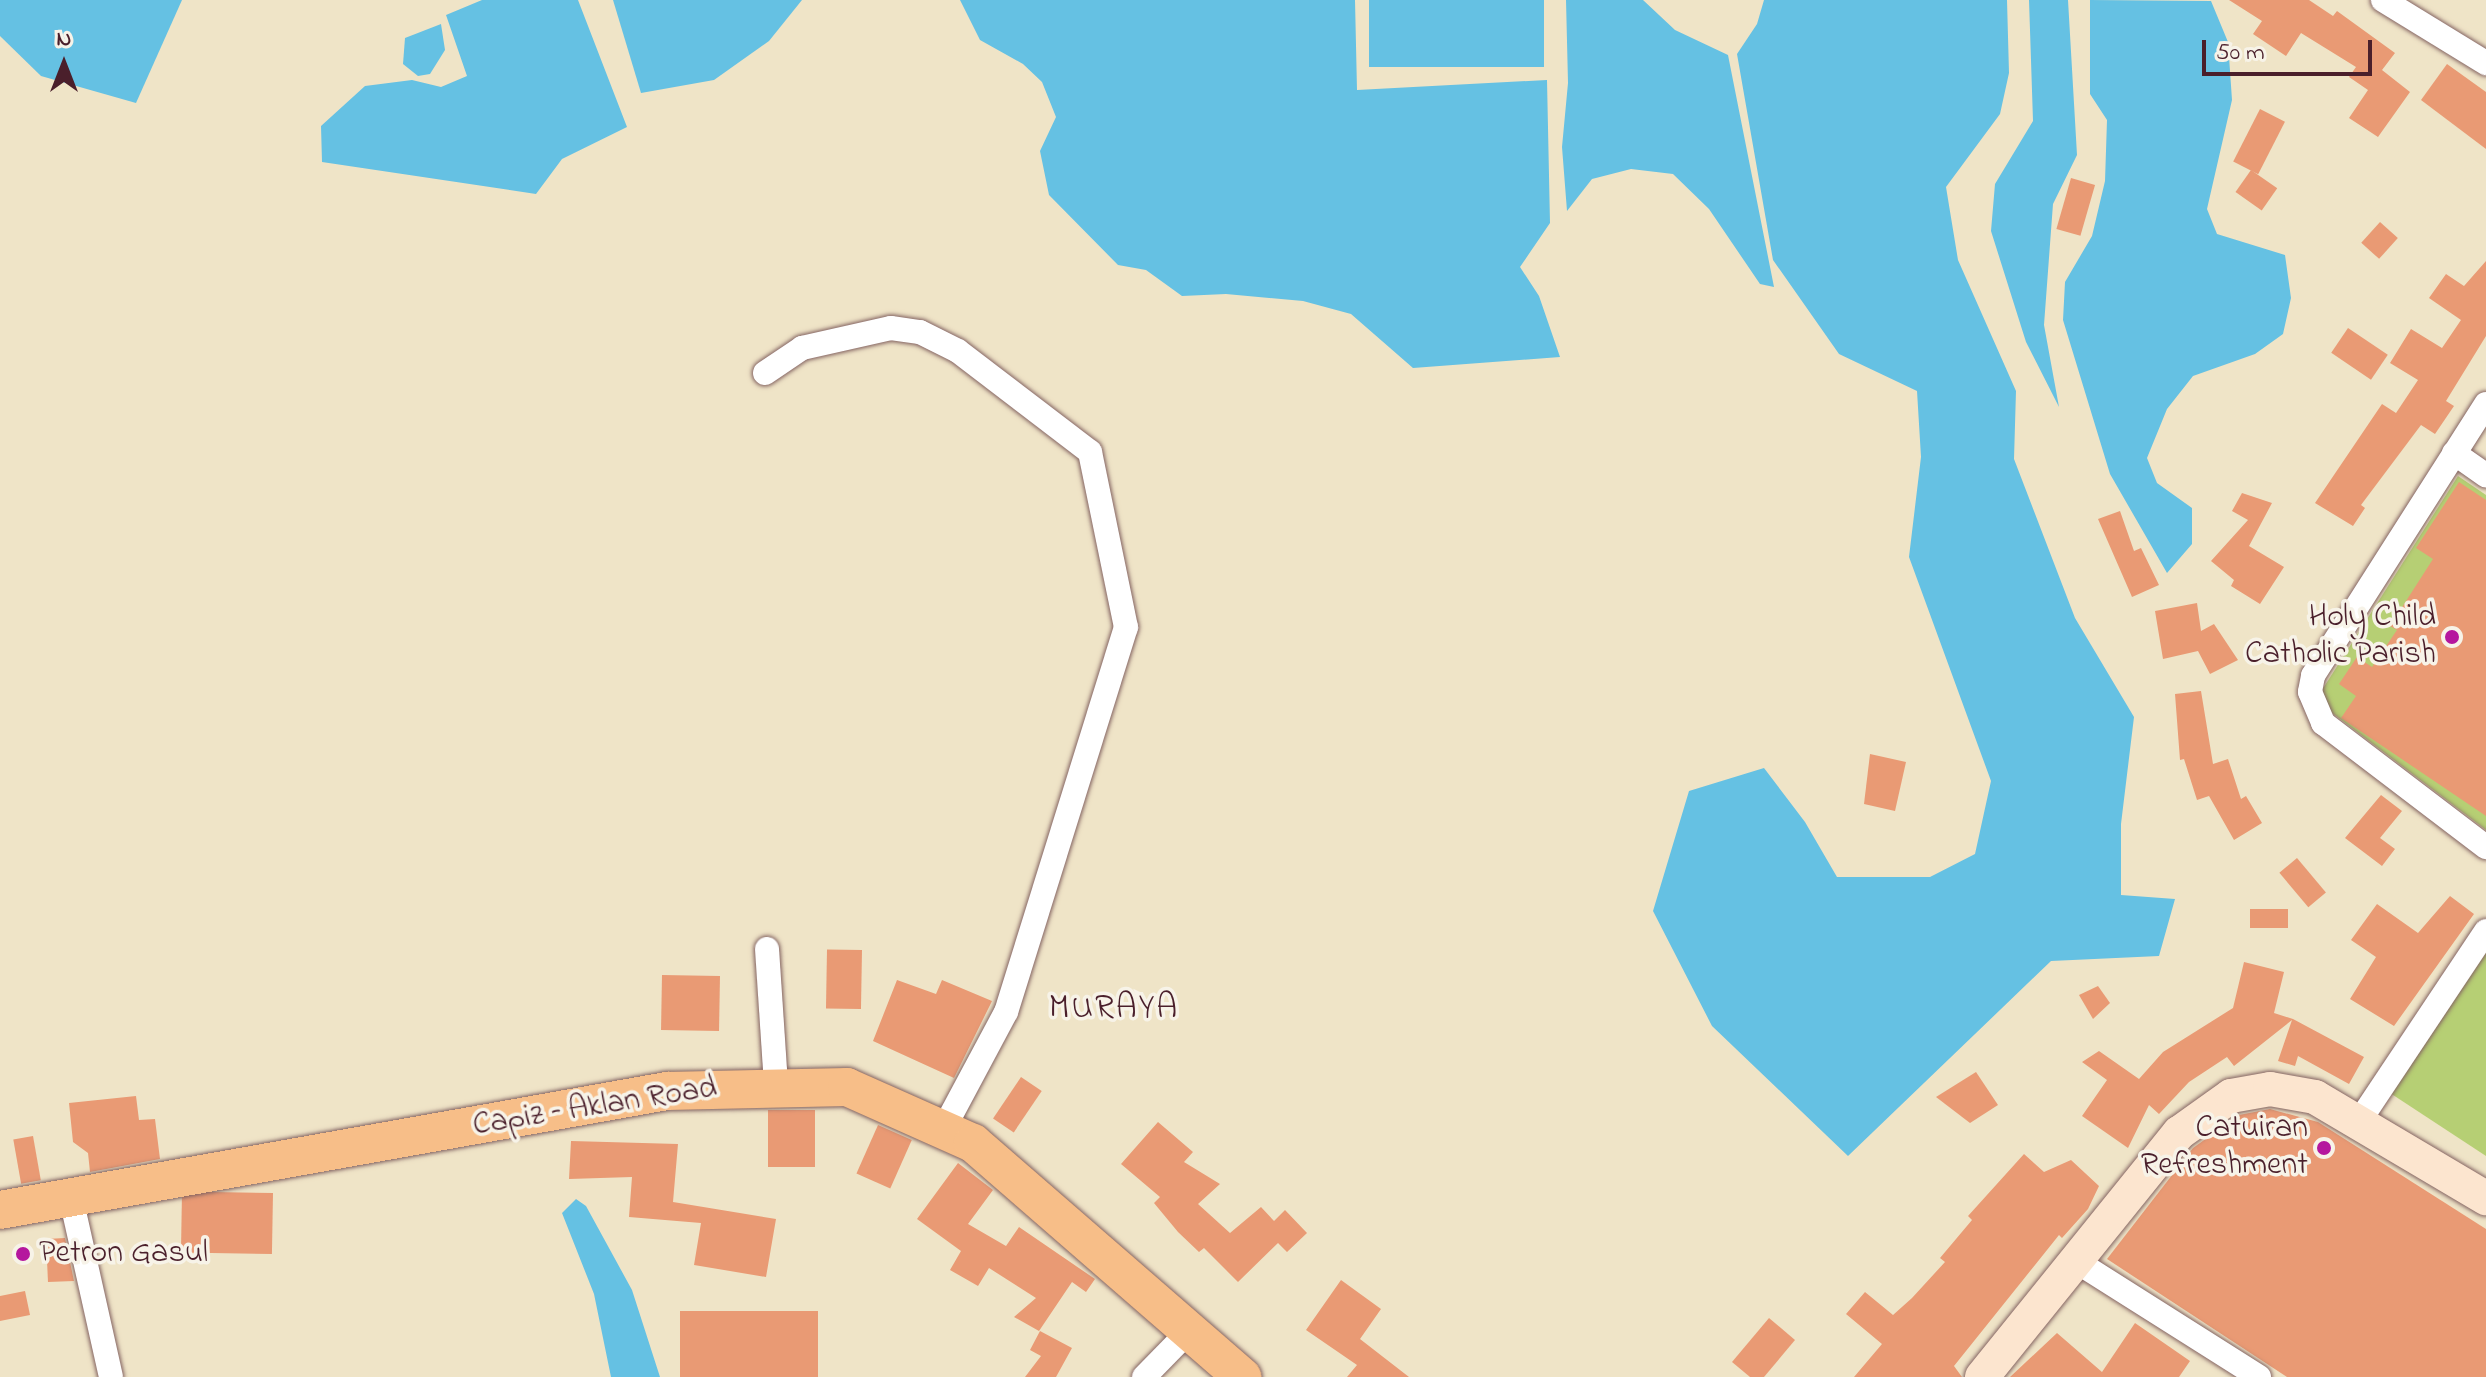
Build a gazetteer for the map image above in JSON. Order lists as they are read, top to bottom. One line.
{"streets":{"main road":["Capiz – Aklan Road"]},"districts":["MURAYA"],"places":["Holy Child Catholic Parish","Catuiran Refreshment","Petron Gasul"],"scale_bar":"50 m","north":"top"}
